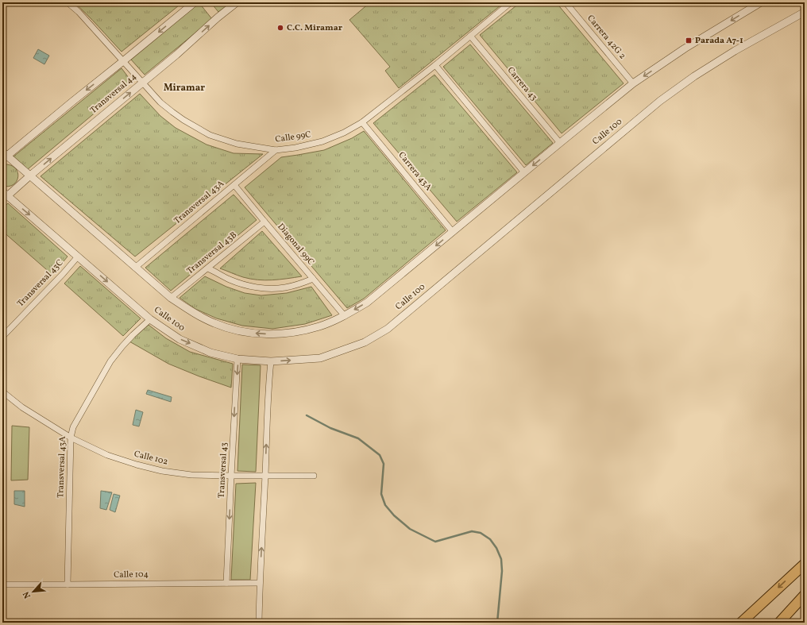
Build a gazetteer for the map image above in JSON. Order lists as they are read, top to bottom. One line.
{"streets":{"street":["Carrera 42G 2","Carrera 43","Transversal 44","Calle 100","Calle 99C","Carrera 43A","Transversal 43A","Diagonal 99C","Transversal 43B","Transversal 43C","Calle 102","Transversal 43","Calle 104"]},"crossings":[["Carrera 42G 2","Calle 100"],["Carrera 43","Calle 100"],["Carrera 43","Calle 99C"],["Transversal 44","Calle 100"],["Transversal 44","Calle 99C"],["Calle 100","Carrera 43A"],["Calle 100","Transversal 43A"],["Calle 100","Diagonal 99C"],["Calle 100","Transversal 43B"],["Calle 100","Transversal 43C"],["Calle 100","Transversal 43"],["Calle 99C","Carrera 43A"],["Calle 99C","Transversal 43A"],["Transversal 43A","Diagonal 99C"],["Transversal 43A","Calle 102"],["Transversal 43A","Calle 104"],["Diagonal 99C","Transversal 43B"],["Calle 102","Transversal 43"],["Transversal 43","Calle 104"]],"districts":["Miramar"],"places":{"other":["C.C. Miramar"],"transit":["Parada A7-1"]},"north":"bottom left"}
